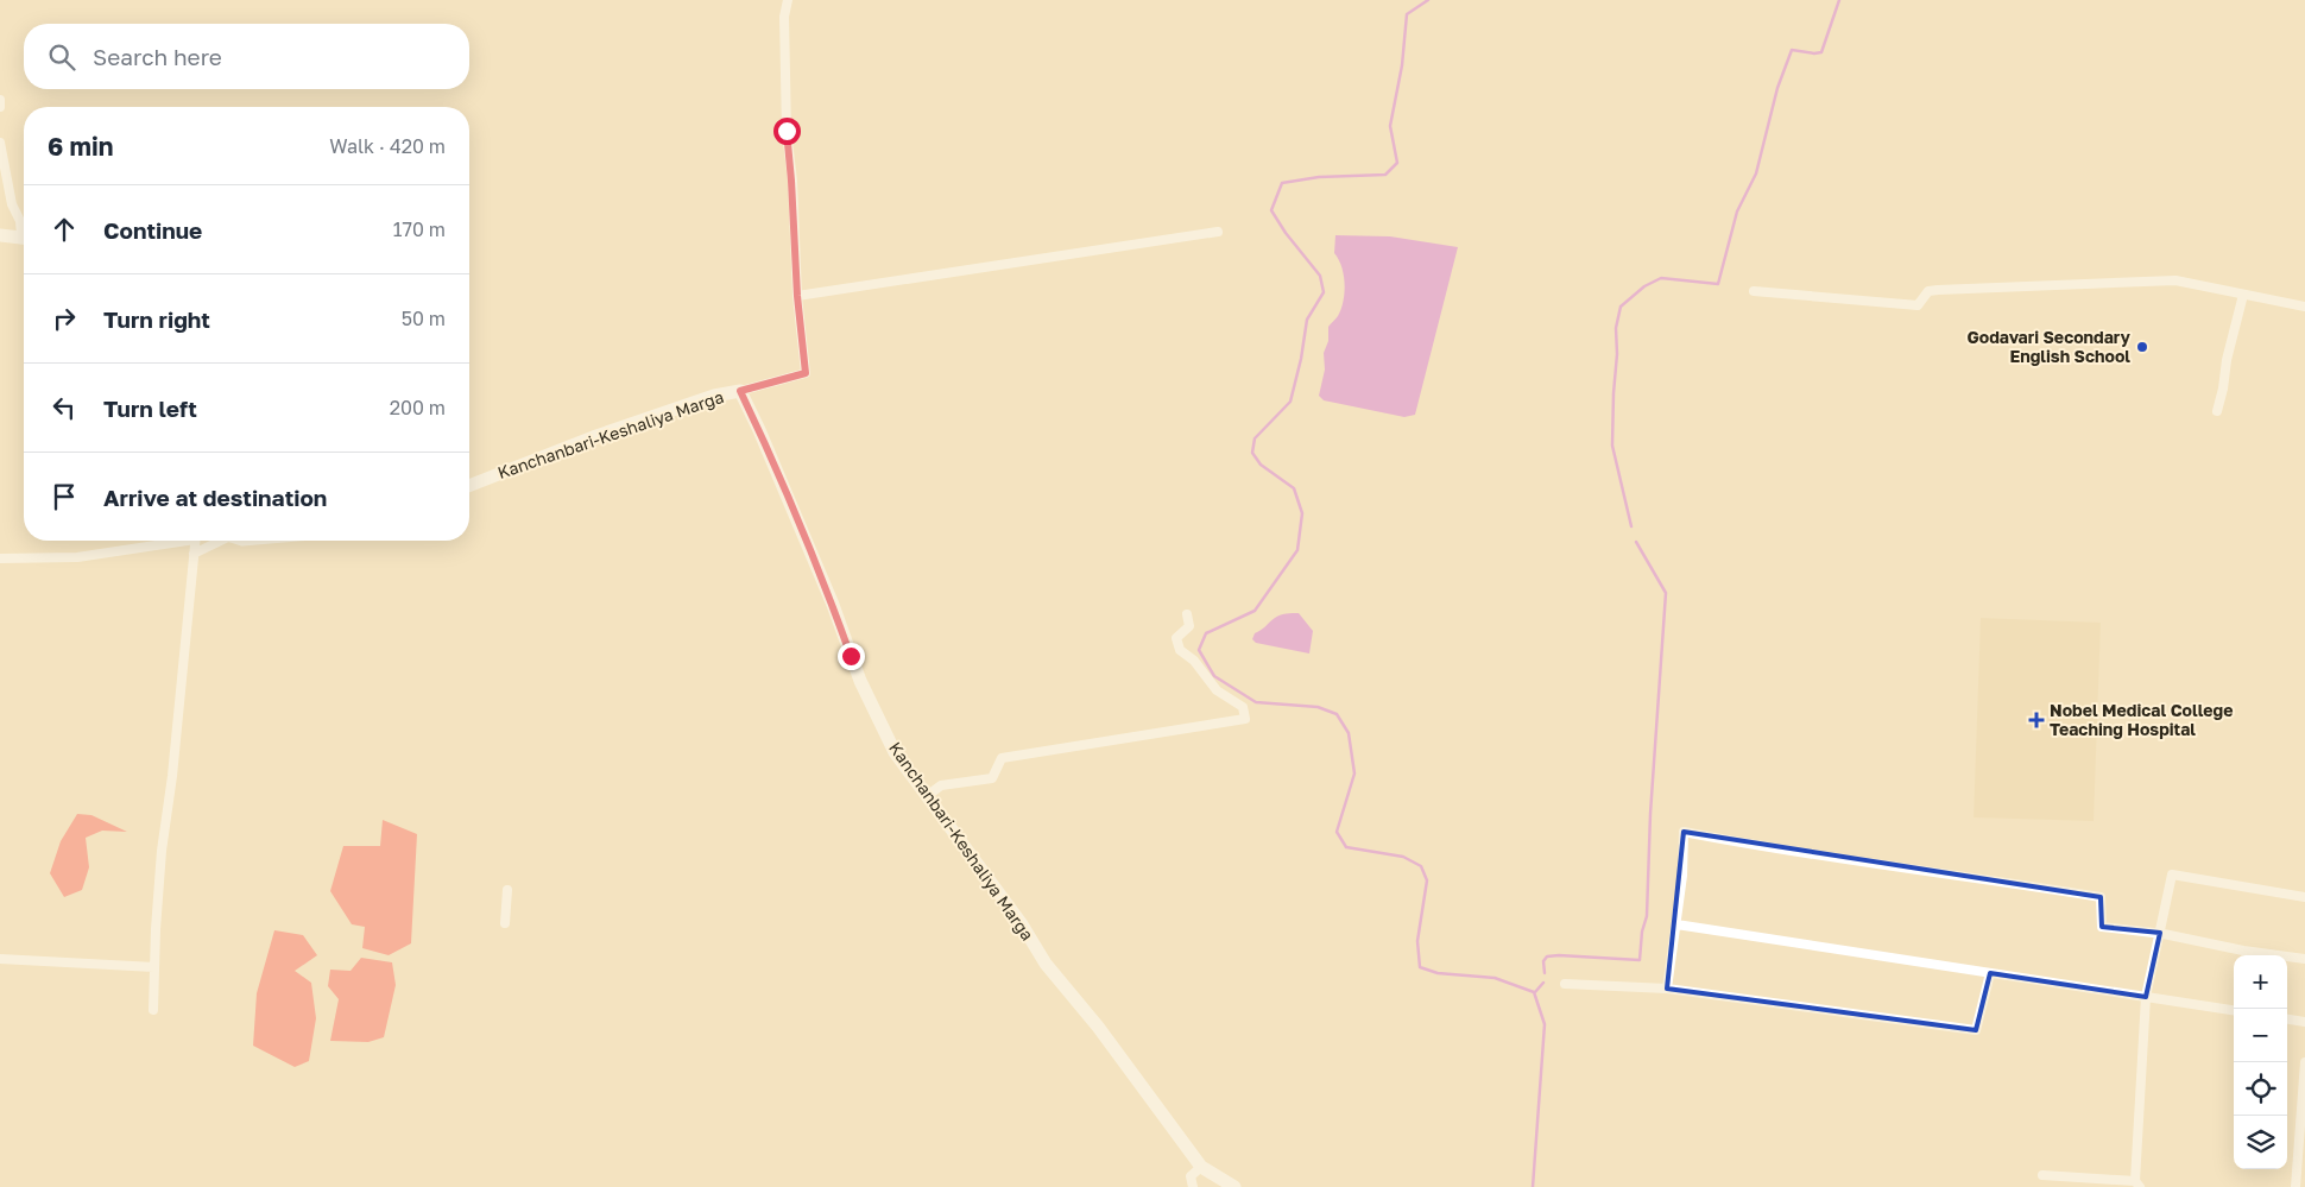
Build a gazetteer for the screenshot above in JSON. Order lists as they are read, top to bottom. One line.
{"streets":{"street":["Kanchanbari-Keshaliya Marga"]},"places":{"other":["Godavari Secondary English School"],"health":["Nobel Medical College Teaching Hospital"]},"page":{"search":"Search here","heading":["6 min","Walk · 420 m"],"list":[["Continue","170 m"],["Turn right","50 m"],["Turn left","200 m"],"Arrive at destination"],"map_buttons":["+","−"]}}
